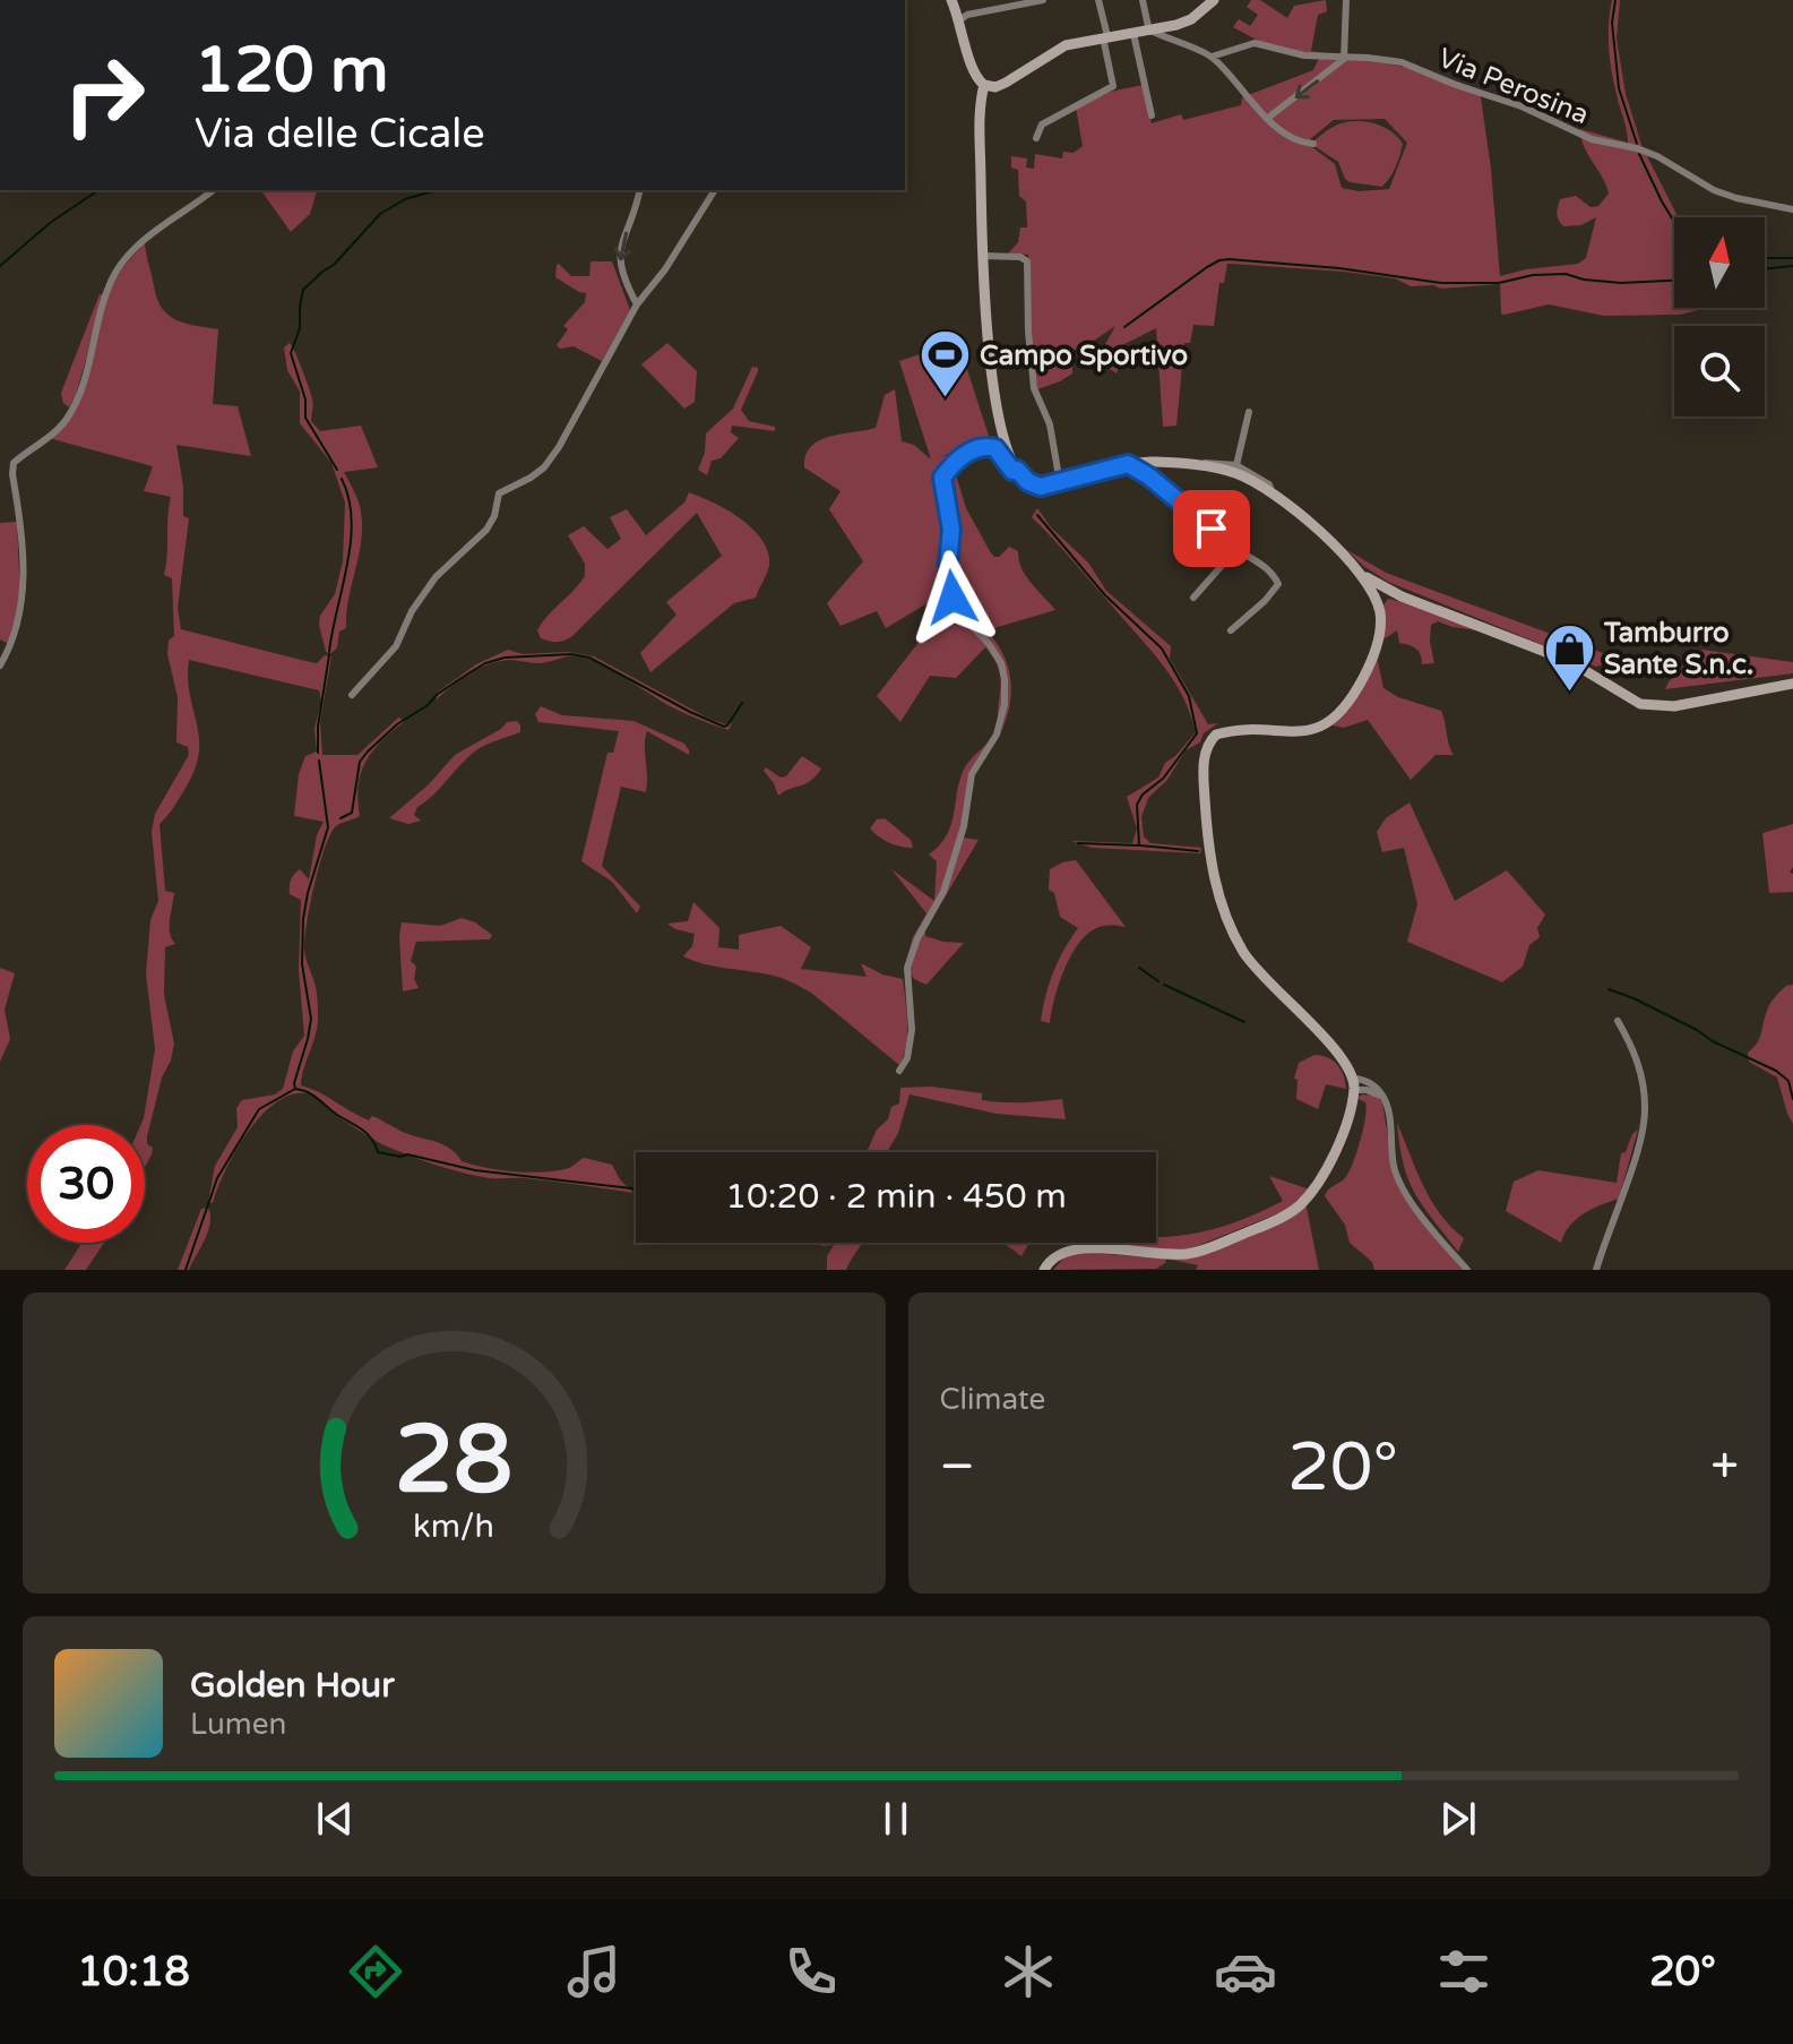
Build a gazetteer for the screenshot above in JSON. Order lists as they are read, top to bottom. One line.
{"streets":{"street":["Via Perosina"]},"places":{"sports":["Campo Sportivo"],"shop":["Tamburro Sante S.n.c."]},"north":"top","page":{"turn":["120 m","Via delle Cicale"],"limit":"30","trip":"10:20 · 2 min · 450 m","tile":"Climate","heat":["−","20°","+"],"song":["Golden Hour","Lumen"],"tabs":["10:18","20°"],"gauge":["28","km/h"]}}
